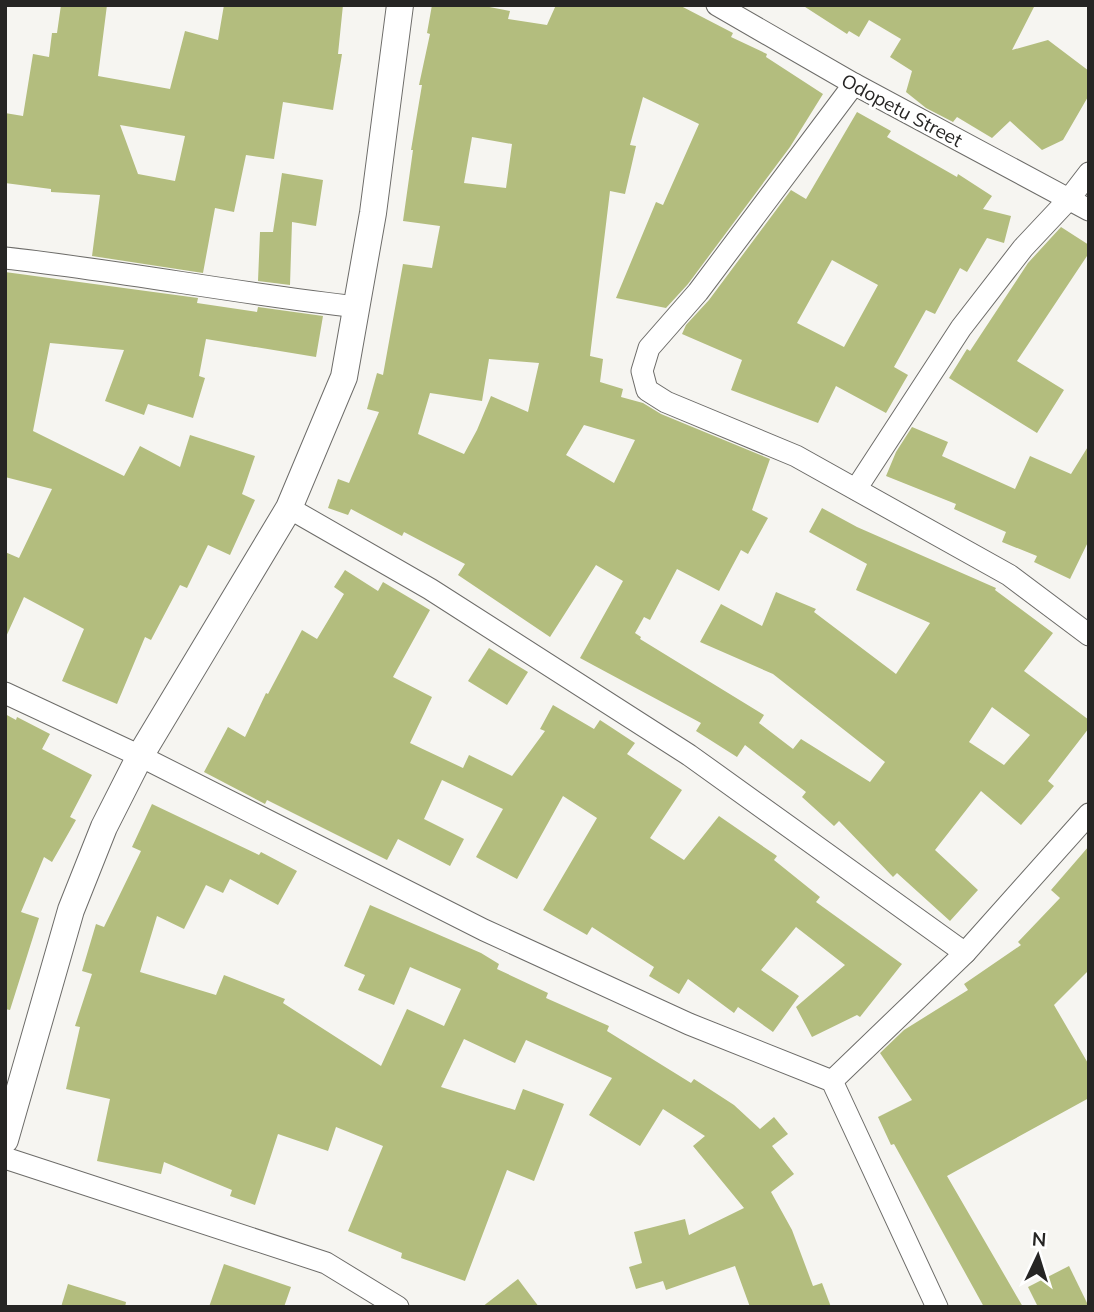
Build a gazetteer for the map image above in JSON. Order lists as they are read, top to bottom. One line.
{"streets":{"street":["Odopetu Street"]},"north":"top"}
